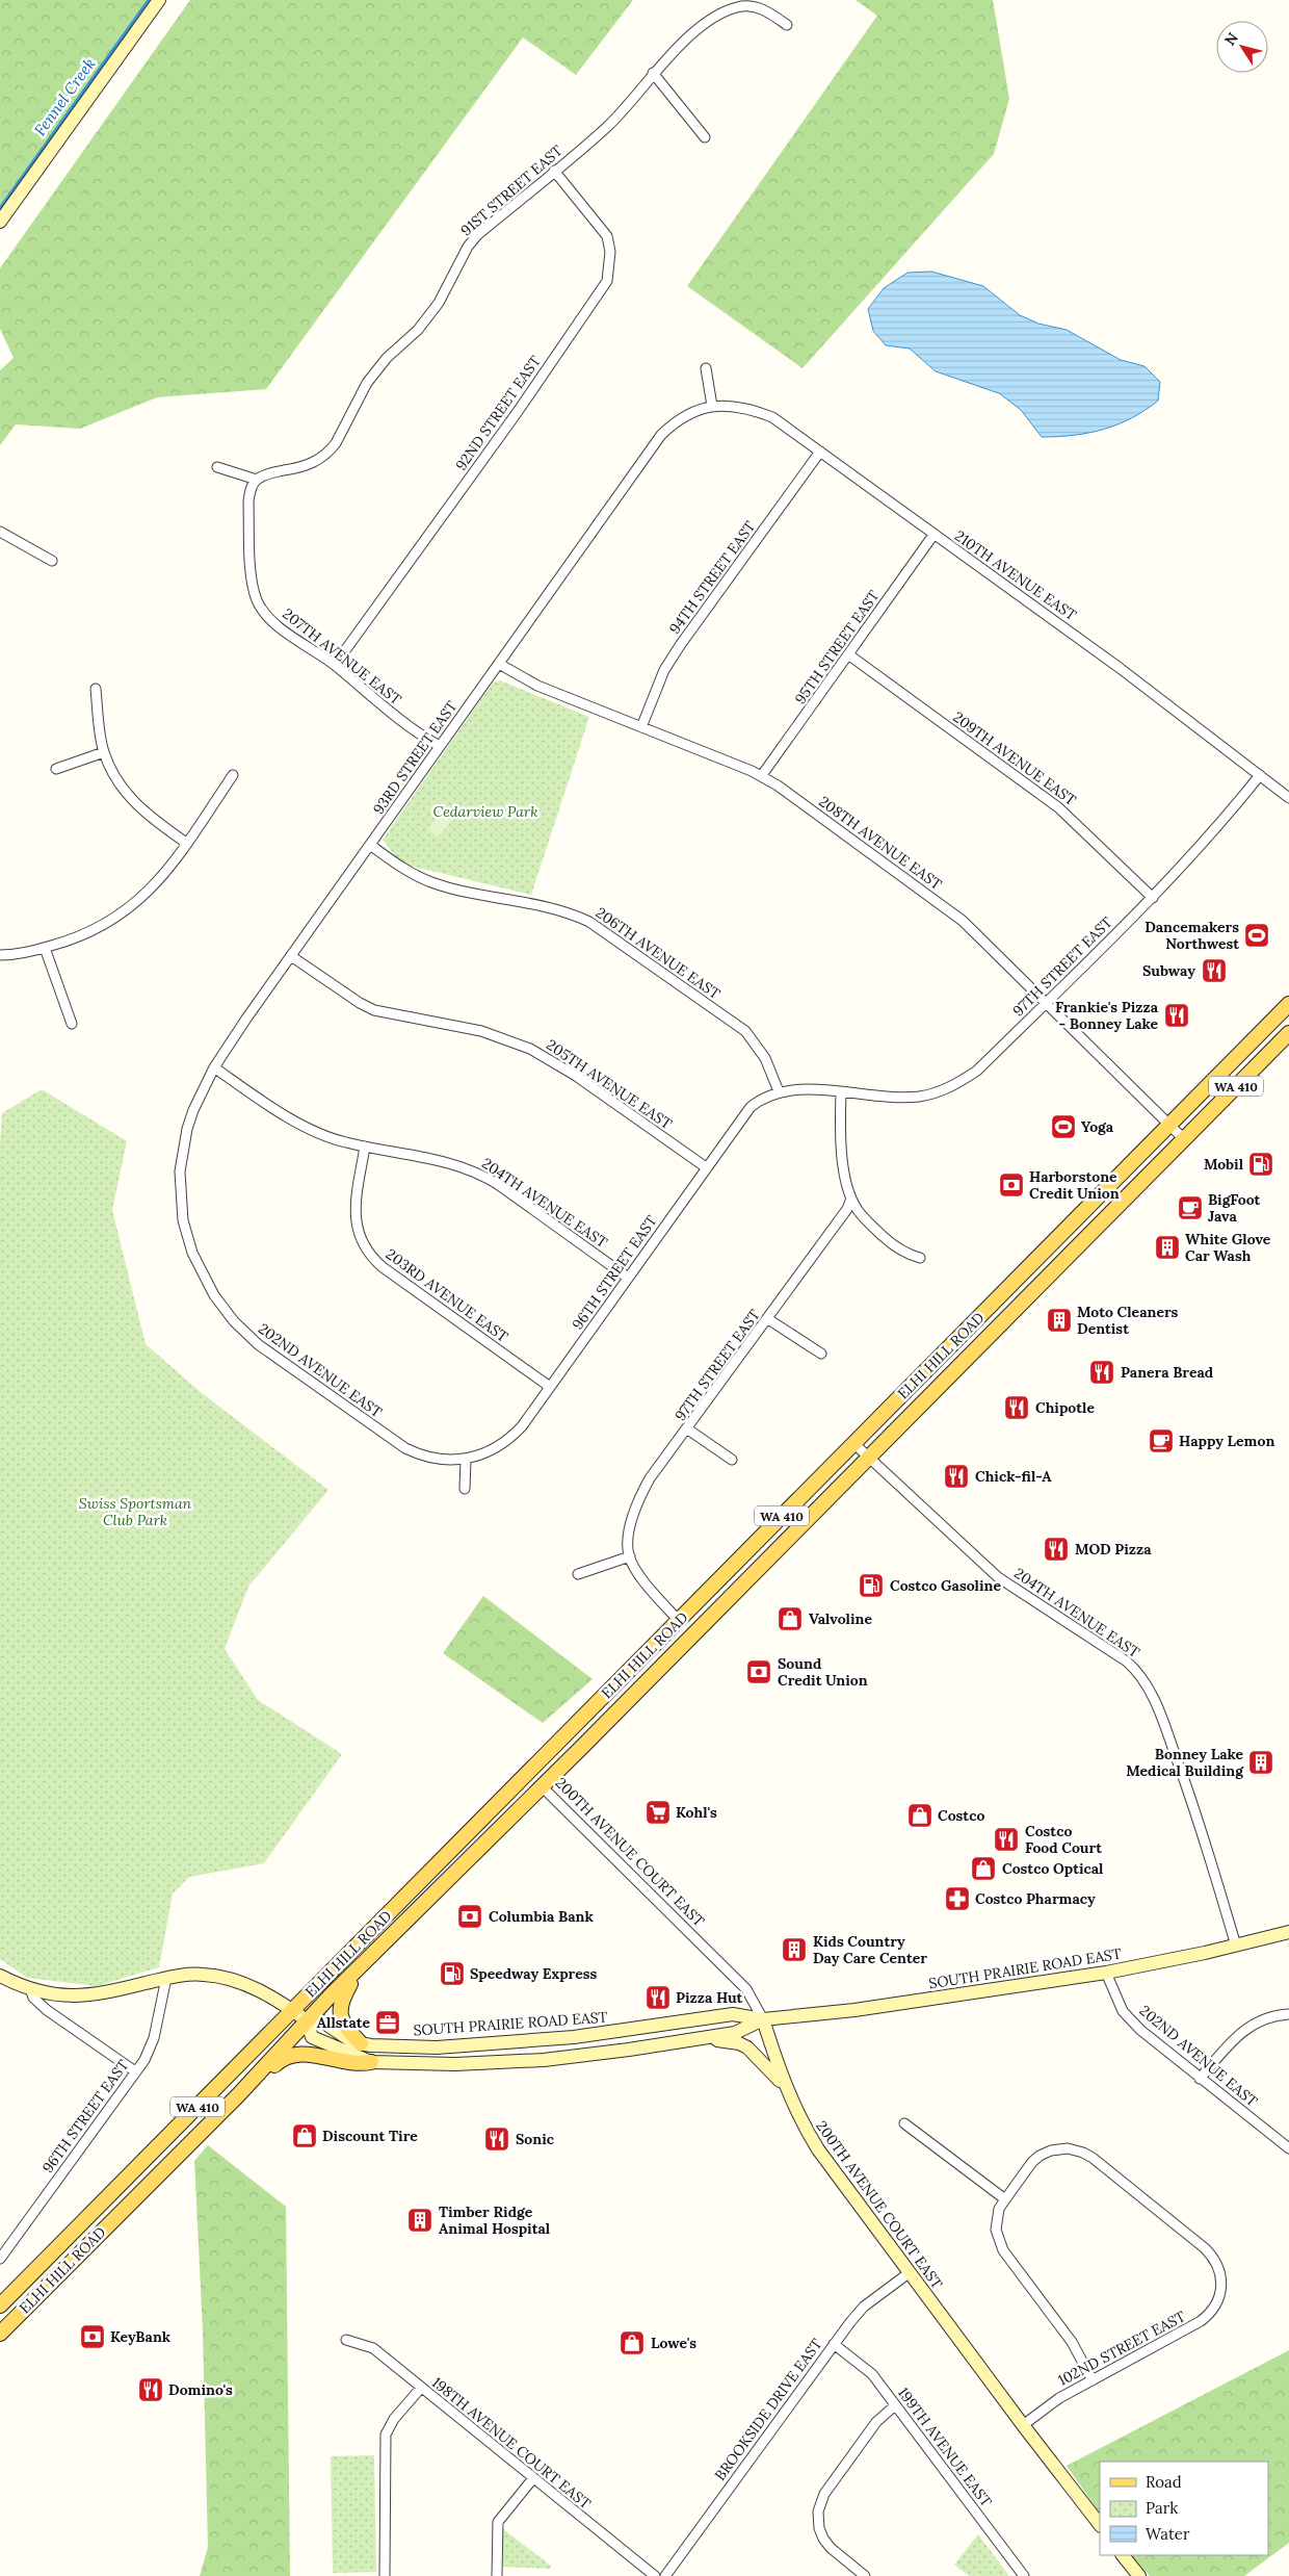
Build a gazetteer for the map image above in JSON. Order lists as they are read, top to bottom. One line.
{"streets":{"main road":["WA 410","ELHI HILL ROAD","200TH AVENUE COURT EAST","SOUTH PRAIRIE ROAD EAST"],"street":["91ST STREET EAST","92ND STREET EAST","210TH AVENUE EAST","94TH STREET EAST","95TH STREET EAST","207TH AVENUE EAST","93RD STREET EAST","209TH AVENUE EAST","208TH AVENUE EAST","206TH AVENUE EAST","97TH STREET EAST","205TH AVENUE EAST","204TH AVENUE EAST","96TH STREET EAST","203RD AVENUE EAST","202ND AVENUE EAST","102ND STREET EAST","BROOKSIDE DRIVE EAST","198TH AVENUE COURT EAST","199TH AVENUE EAST"]},"crossings":[["91ST STREET EAST","92ND STREET EAST"],["91ST STREET EAST","207TH AVENUE EAST"],["92ND STREET EAST","207TH AVENUE EAST"],["210TH AVENUE EAST","94TH STREET EAST"],["210TH AVENUE EAST","95TH STREET EAST"],["210TH AVENUE EAST","93RD STREET EAST"],["210TH AVENUE EAST","97TH STREET EAST"],["94TH STREET EAST","208TH AVENUE EAST"],["95TH STREET EAST","209TH AVENUE EAST"],["95TH STREET EAST","208TH AVENUE EAST"],["207TH AVENUE EAST","93RD STREET EAST"],["93RD STREET EAST","208TH AVENUE EAST"],["93RD STREET EAST","206TH AVENUE EAST"],["93RD STREET EAST","205TH AVENUE EAST"],["93RD STREET EAST","204TH AVENUE EAST"],["93RD STREET EAST","202ND AVENUE EAST"],["209TH AVENUE EAST","97TH STREET EAST"],["208TH AVENUE EAST","97TH STREET EAST"],["208TH AVENUE EAST","ELHI HILL ROAD"],["206TH AVENUE EAST","96TH STREET EAST"],["205TH AVENUE EAST","96TH STREET EAST"],["204TH AVENUE EAST","96TH STREET EAST"],["204TH AVENUE EAST","203RD AVENUE EAST"],["204TH AVENUE EAST","ELHI HILL ROAD"],["204TH AVENUE EAST","SOUTH PRAIRIE ROAD EAST"],["96TH STREET EAST","203RD AVENUE EAST"],["96TH STREET EAST","202ND AVENUE EAST"],["ELHI HILL ROAD","200TH AVENUE COURT EAST"],["ELHI HILL ROAD","SOUTH PRAIRIE ROAD EAST"],["202ND AVENUE EAST","SOUTH PRAIRIE ROAD EAST"],["200TH AVENUE COURT EAST","SOUTH PRAIRIE ROAD EAST"],["200TH AVENUE COURT EAST","102ND STREET EAST"],["200TH AVENUE COURT EAST","BROOKSIDE DRIVE EAST"],["BROOKSIDE DRIVE EAST","199TH AVENUE EAST"]],"water":["Fennel Creek"],"parks":["Cedarview Park","Swiss Sportsman Club Park"],"places":{"sports":["Dancemakers Northwest","Yoga"],"restaurant":["Subway","Frankie's Pizza - Bonney Lake","Panera Bread","Chipotle","Chick-fil-A","MOD Pizza","Costco Food Court","Pizza Hut","Sonic","Domino's"],"fuel station":["Mobil","Costco Gasoline","Speedway Express"],"bank":["Harborstone Credit Union","Sound Credit Union","Columbia Bank","KeyBank"],"cafe":["BigFoot Java","Happy Lemon"],"building":["White Glove Car Wash","Moto Cleaners Dentist","Bonney Lake Medical Building","Kids Country Day Care Center","Timber Ridge Animal Hospital"],"shop":["Valvoline","Costco","Costco Optical","Discount Tire","Lowe's"],"supermarket":["Kohl's"],"pharmacy":["Costco Pharmacy"],"office":["Allstate"]},"legend":["Road","Park","Water"],"north":"top left"}
